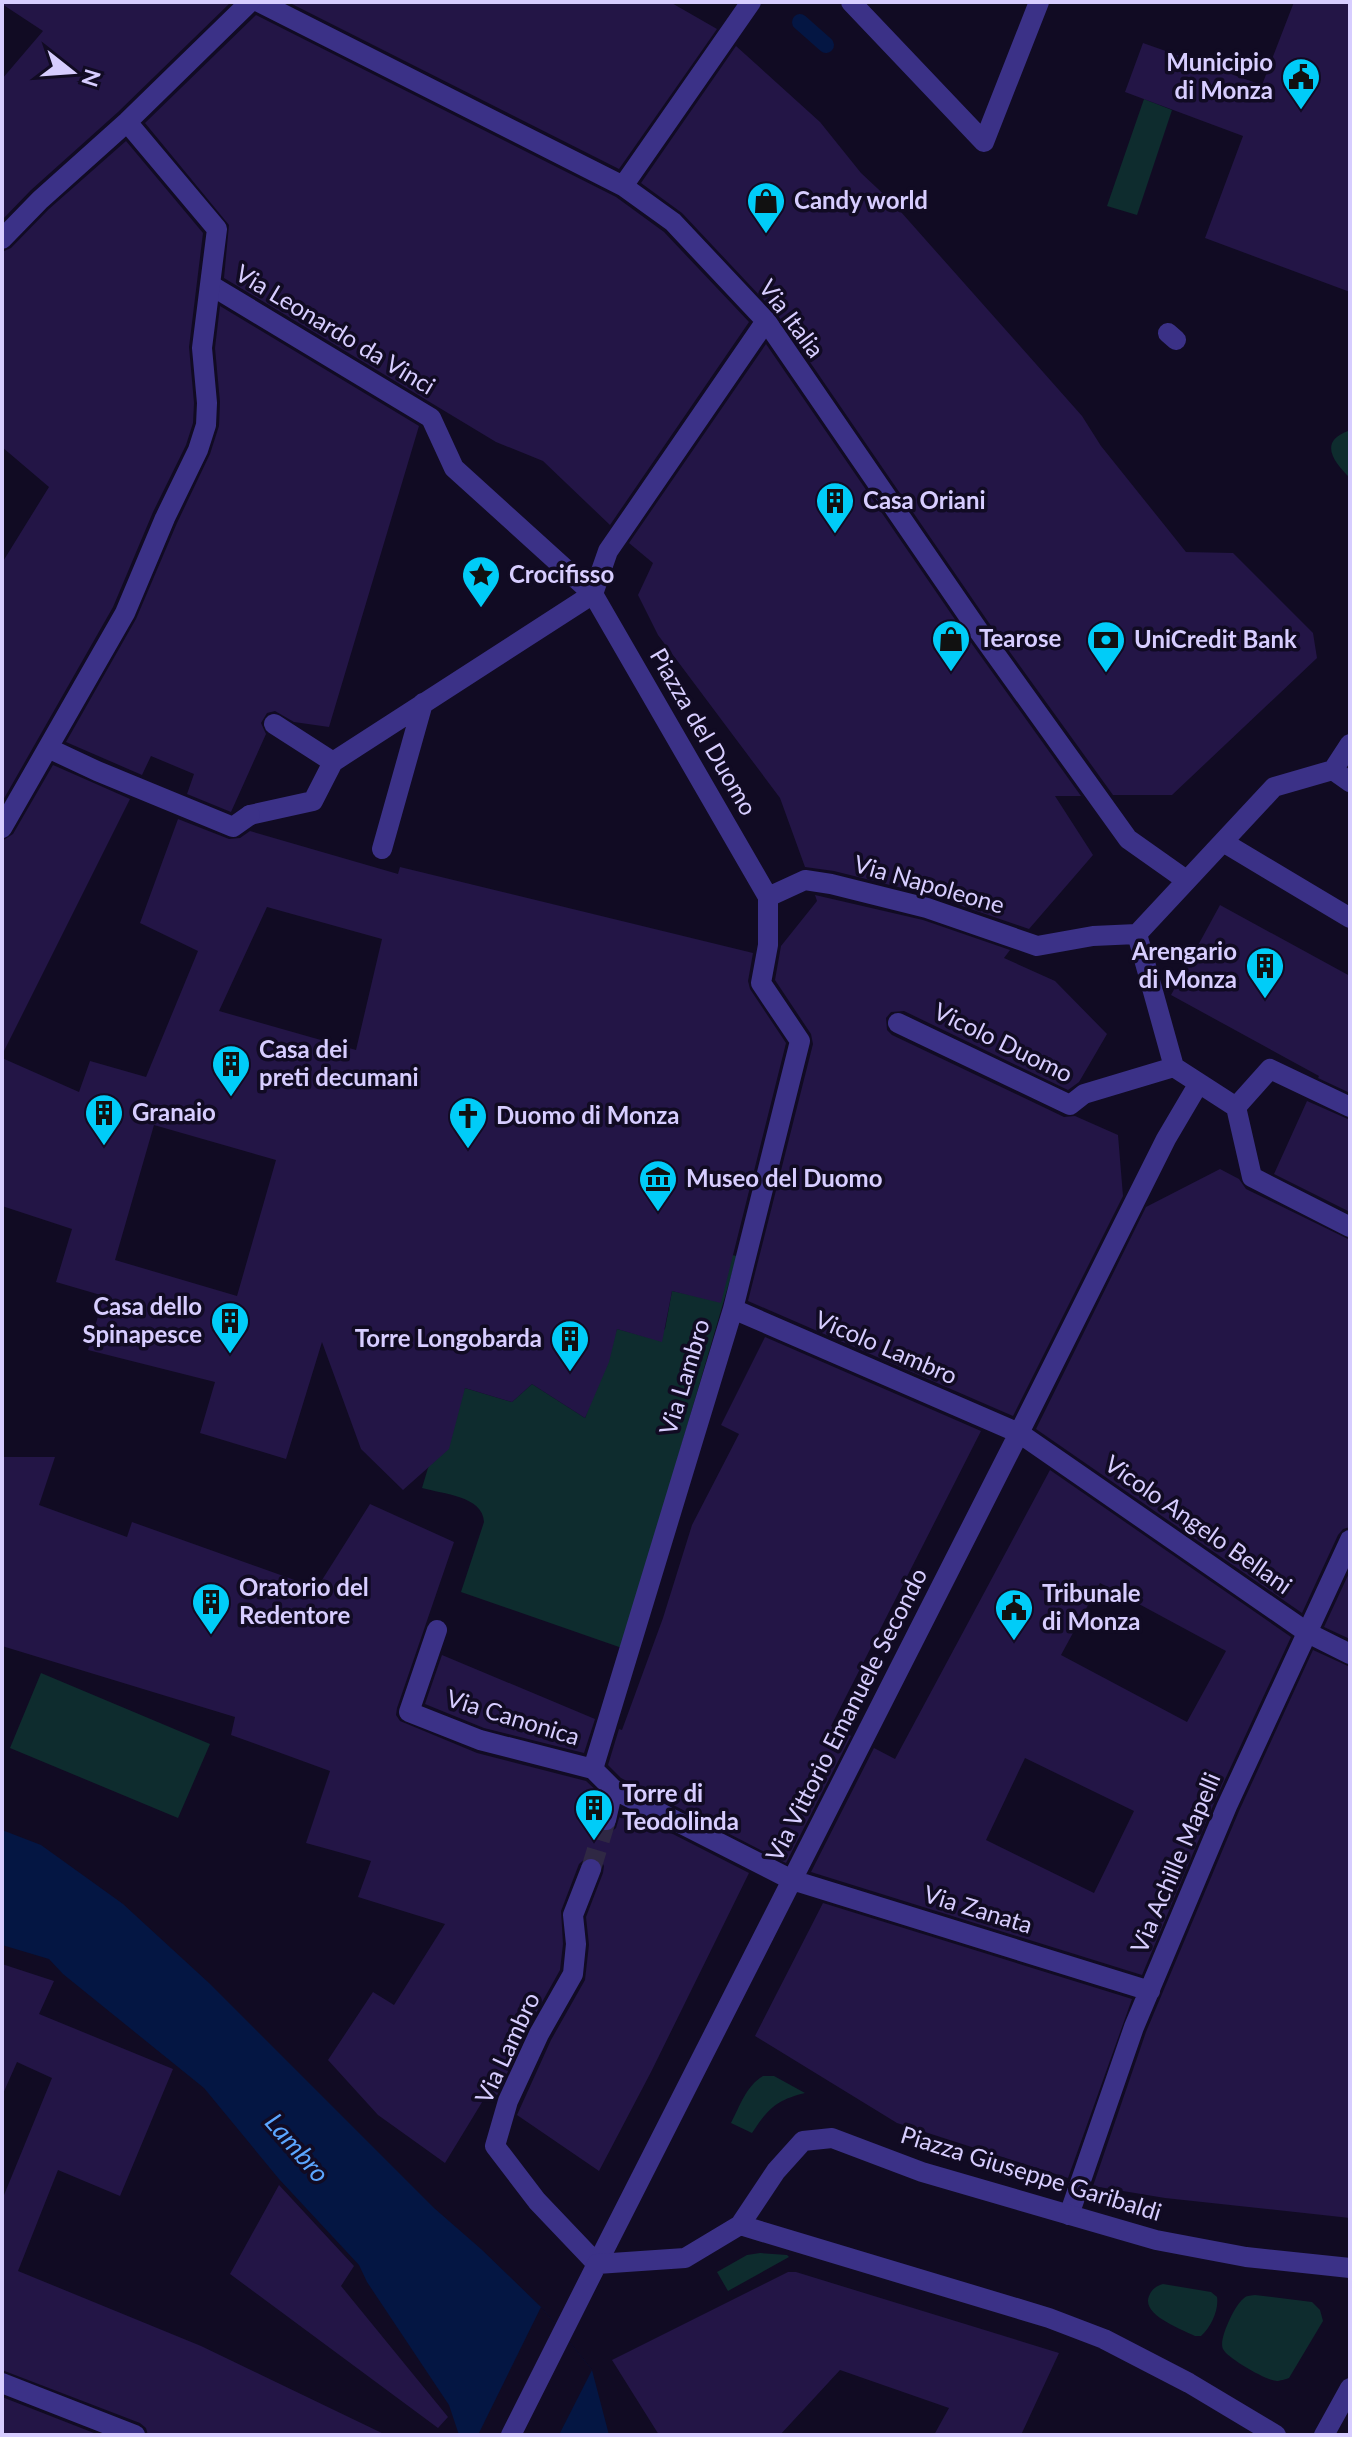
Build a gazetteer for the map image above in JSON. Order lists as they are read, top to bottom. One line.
{"streets":{"street":["Via Italia","Via Leonardo da Vinci","Piazza del Duomo","Via Napoleone","Vicolo Duomo","Vicolo Lambro","Via Lambro","Vicolo Angelo Bellani","Via Vittorio Emanuele Secondo","Via Canonica","Via Achille Mapelli","Via Zanata","Piazza Giuseppe Garibaldi"]},"crossings":[["Via Leonardo da Vinci","Piazza del Duomo"],["Piazza del Duomo","Via Napoleone"],["Piazza del Duomo","Via Lambro"],["Via Napoleone","Via Lambro"],["Vicolo Lambro","Via Lambro"],["Vicolo Lambro","Vicolo Angelo Bellani"],["Vicolo Lambro","Via Vittorio Emanuele Secondo"],["Via Lambro","Via Vittorio Emanuele Secondo"],["Via Lambro","Via Canonica"],["Via Lambro","Piazza Giuseppe Garibaldi"],["Vicolo Angelo Bellani","Via Vittorio Emanuele Secondo"],["Vicolo Angelo Bellani","Via Achille Mapelli"],["Via Vittorio Emanuele Secondo","Via Zanata"],["Via Vittorio Emanuele Secondo","Piazza Giuseppe Garibaldi"],["Via Achille Mapelli","Via Zanata"],["Via Achille Mapelli","Piazza Giuseppe Garibaldi"]],"water":["Lambro"],"places":{"public building":["Municipio di Monza","Tribunale di Monza"],"shop":["Candy world","Tearose"],"building":["Casa Oriani","Arengario di Monza","Casa dei preti decumani","Granaio","Casa dello Spinapesce","Torre Longobarda","Oratorio del Redentore","Torre di Teodolinda"],"place":["Crocifisso"],"bank":["UniCredit Bank"],"church":["Duomo di Monza"],"museum":["Museo del Duomo"]},"north":"right"}
